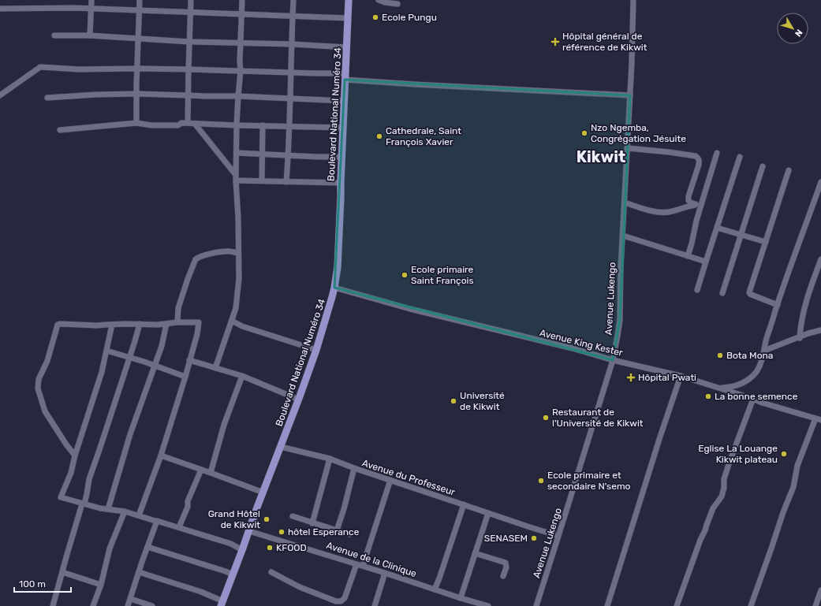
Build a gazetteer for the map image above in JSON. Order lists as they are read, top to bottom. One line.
{"streets":{"main road":["Boulevard National Numéro 34"],"street":["Avenue Lukengo","Avenue King Kester","Avenue du Professeur","Avenue de la Clinique"]},"crossings":[["Boulevard National Numéro 34","Avenue King Kester"],["Boulevard National Numéro 34","Avenue du Professeur"],["Boulevard National Numéro 34","Avenue de la Clinique"],["Avenue Lukengo","Avenue King Kester"],["Avenue Lukengo","Avenue du Professeur"]],"districts":["Kikwit"],"places":{"other":["Ecole Pungu","Nzo Ngemba, Congrégation Jésuite","Cathedrale, Saint François Xavier","Ecole primaire Saint François","Bota Mona","La bonne semence","Université de Kikwit","Restaurant de l'Université de Kikwit","Eglise La Louange Kikwit plateau","Ecole primaire et secondaire N'semo","Grand Hôtel de Kikwit","hôtel Esperance","SENASEM","KFOOD"],"health":["Hôpital général de référence de Kikwit","Hôpital Pwati"]},"scale_bar":"100 m","north":"bottom right"}
